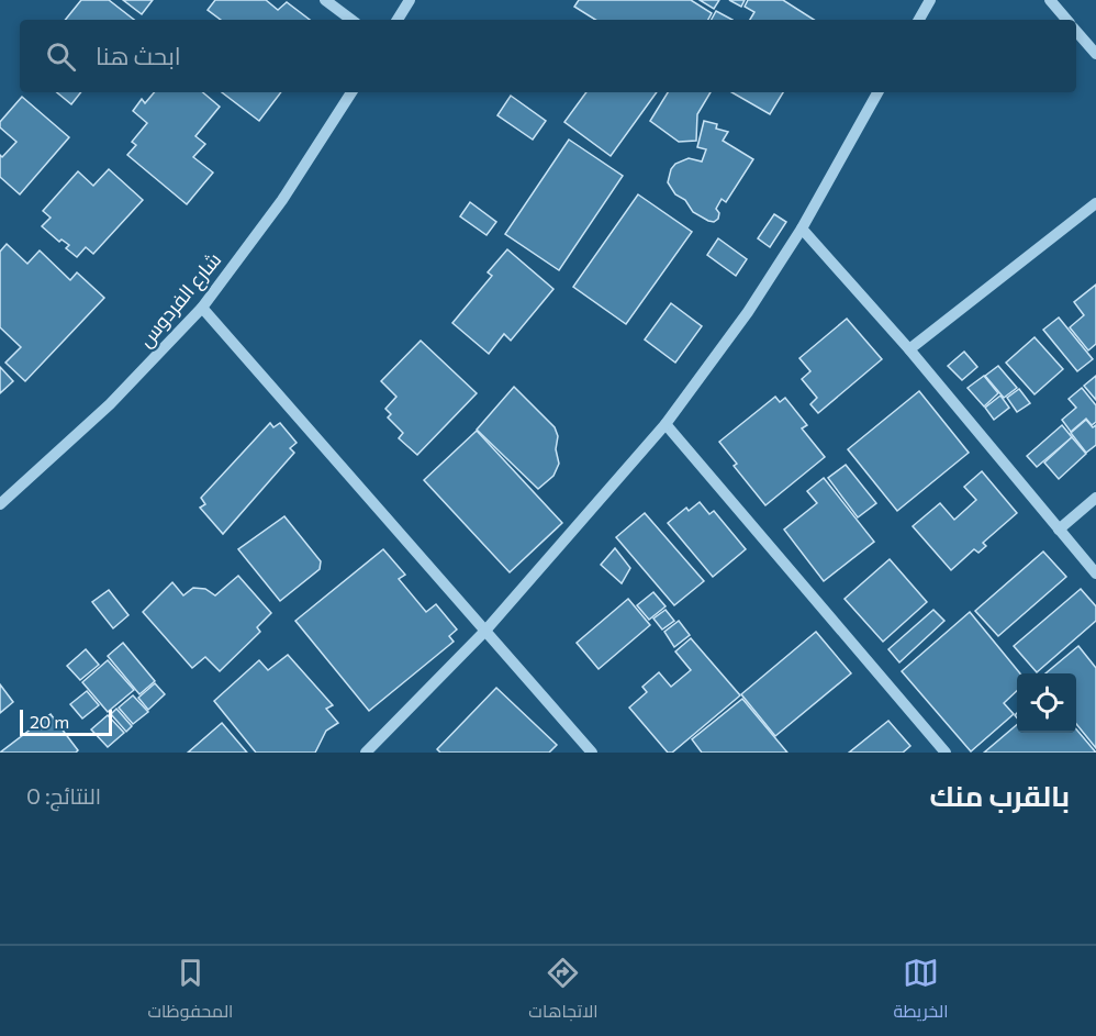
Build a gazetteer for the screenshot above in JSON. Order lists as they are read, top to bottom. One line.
{"streets":{"street":["شارع الفردوس"]},"scale_bar":"20 m","page":{"search":"ابحث هنا","scale":"20 m","heading":["بالقرب منك","النتائج: 0"],"nav":["الخريطة","الاتجاهات","المحفوظات"]}}
